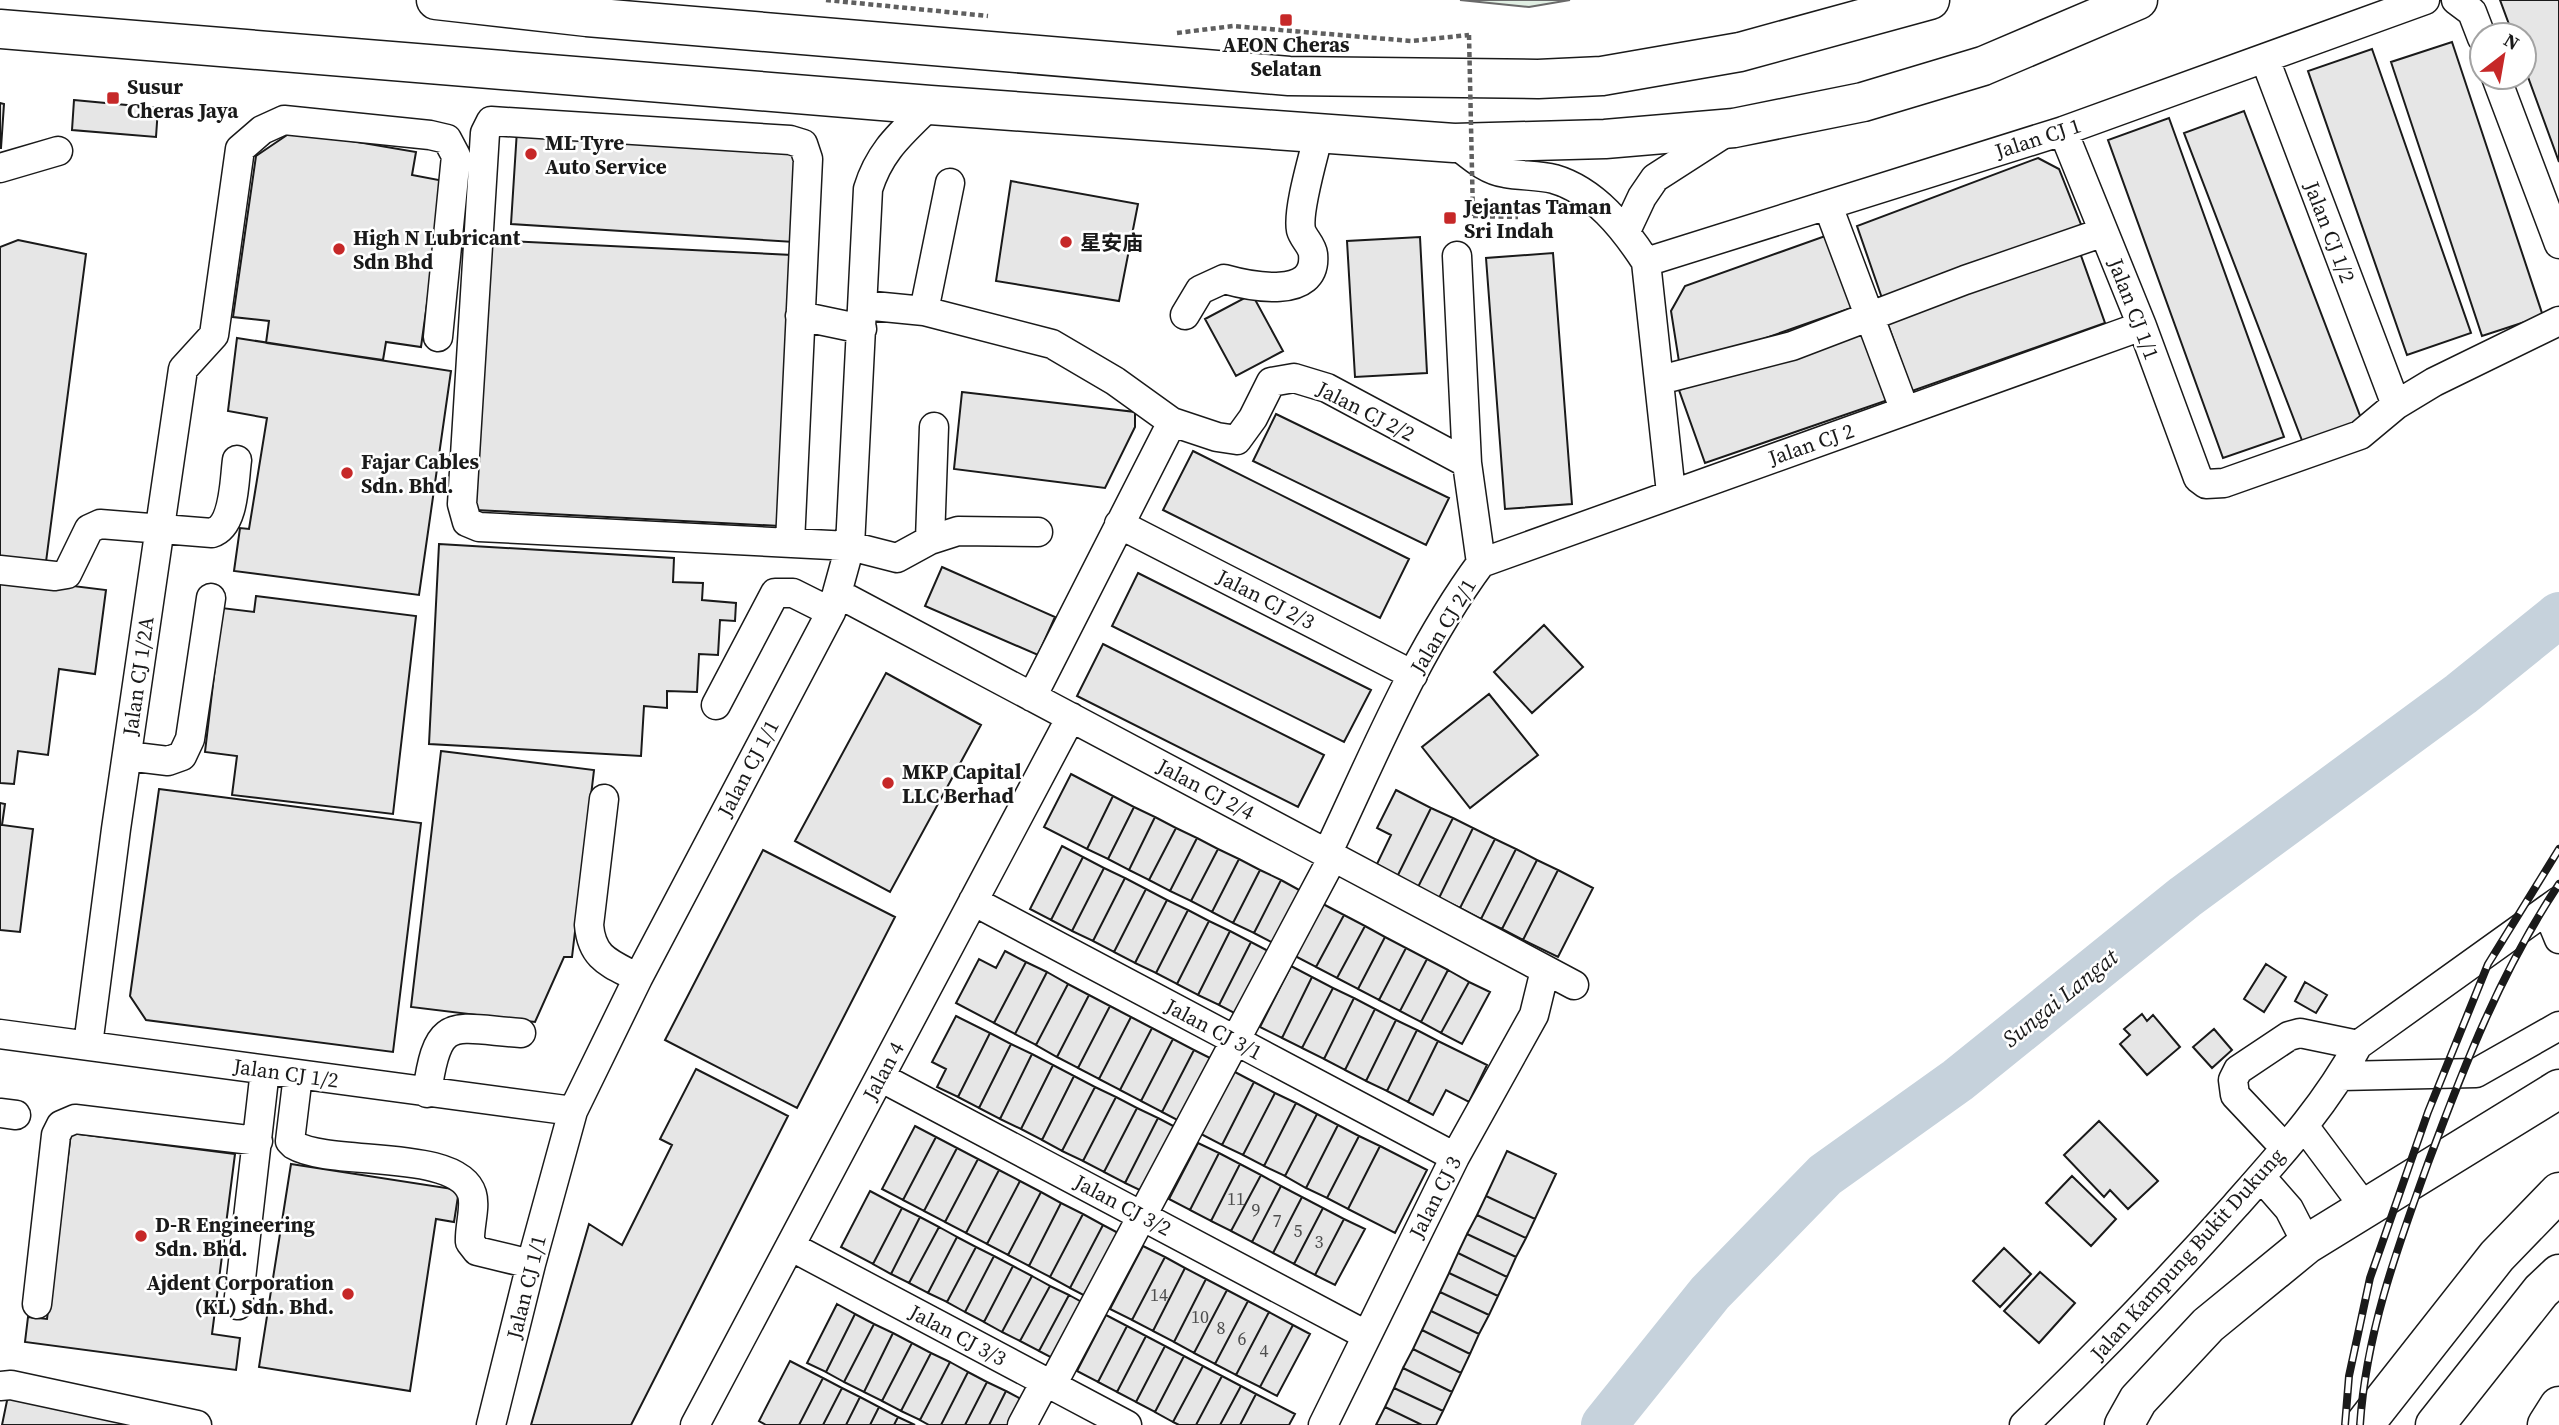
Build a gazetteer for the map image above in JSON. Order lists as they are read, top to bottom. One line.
{"streets":{"street":["Jalan CJ 1","Jalan CJ 1/2","Jalan CJ 1/1","Jalan CJ 2/2","Jalan CJ 2","Jalan CJ 2/3","Jalan CJ 2/1","Jalan CJ 1/2A","Jalan CJ 2/4","Jalan CJ 3/1","Jalan 4","Jalan CJ 3","Jalan CJ 3/2","Jalan Kampung Bukit Dukung","Jalan CJ 3/3"]},"crossings":[["Jalan CJ 1","Jalan CJ 1/2"],["Jalan CJ 1","Jalan CJ 1/1"],["Jalan CJ 1/2","Jalan CJ 1/1"],["Jalan CJ 1/2","Jalan CJ 1/2A"],["Jalan CJ 1/1","Jalan CJ 2"],["Jalan CJ 1/1","Jalan CJ 2/4"],["Jalan CJ 2/2","Jalan CJ 2/1"],["Jalan CJ 2","Jalan CJ 2/1"],["Jalan CJ 2/3","Jalan CJ 2/1"],["Jalan CJ 2/1","Jalan CJ 2/4"],["Jalan CJ 2/1","Jalan CJ 3/1"],["Jalan CJ 2/1","Jalan CJ 3/2"],["Jalan CJ 2/1","Jalan CJ 3/3"],["Jalan CJ 2/4","Jalan 4"],["Jalan CJ 2/4","Jalan CJ 3"],["Jalan CJ 3/1","Jalan 4"],["Jalan CJ 3/1","Jalan CJ 3"],["Jalan 4","Jalan CJ 3/2"],["Jalan 4","Jalan CJ 3/3"],["Jalan CJ 3","Jalan CJ 3/2"]],"water":["Sungai Langat"],"places":{"transit":["AEON Cheras Selatan","Susur Cheras Jaya","Jejantas Taman Sri Indah"],"other":["ML Tyre Auto Service","星安庙","High N Lubricant Sdn Bhd","Fajar Cables Sdn. Bhd.","MKP Capital LLC Berhad","D-R Engineering Sdn. Bhd.","Ajdent Corporation (KL) Sdn. Bhd."]},"house_numbers":["11","9","7","5","3","14","10","8","6","4"],"north":"top right"}
